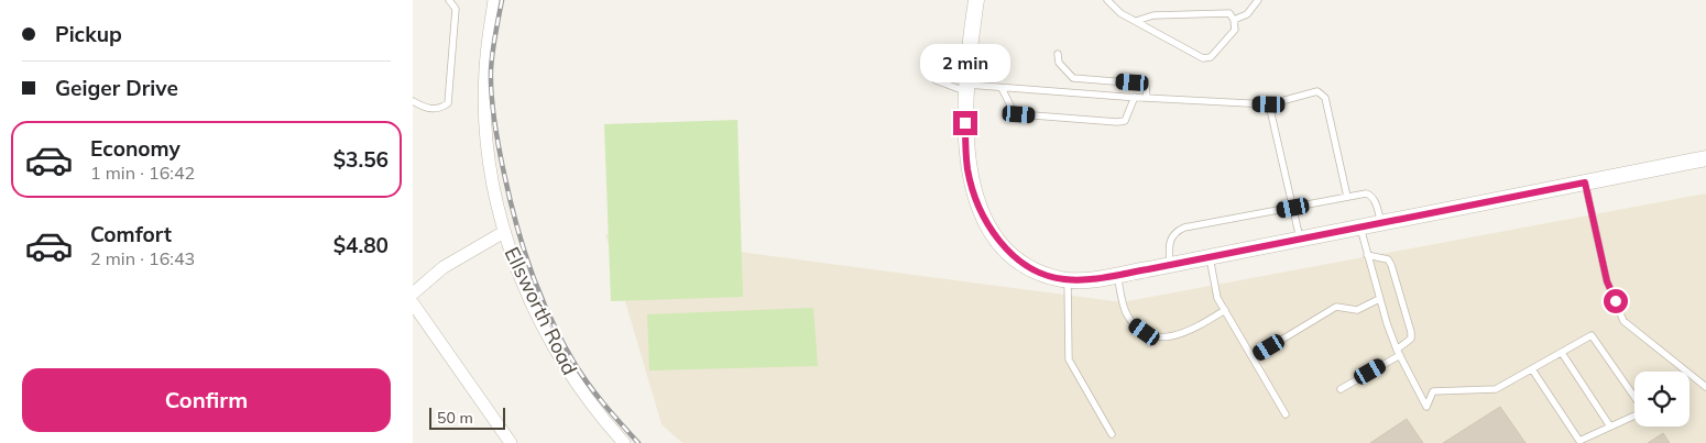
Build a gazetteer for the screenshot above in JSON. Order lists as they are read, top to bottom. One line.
{"streets":{"street":["Ellsworth Road"]},"scale_bar":"50 m","page":{"banner":["Pickup","Geiger Drive"],"bubble":"2 min","list":[{"name":"Economy","note":"1 min · 16:42","value":"$3.56"},{"name":"Comfort","note":"2 min · 16:43","value":"$4.80"}],"buttons":"Confirm","scale":"50 m"}}
